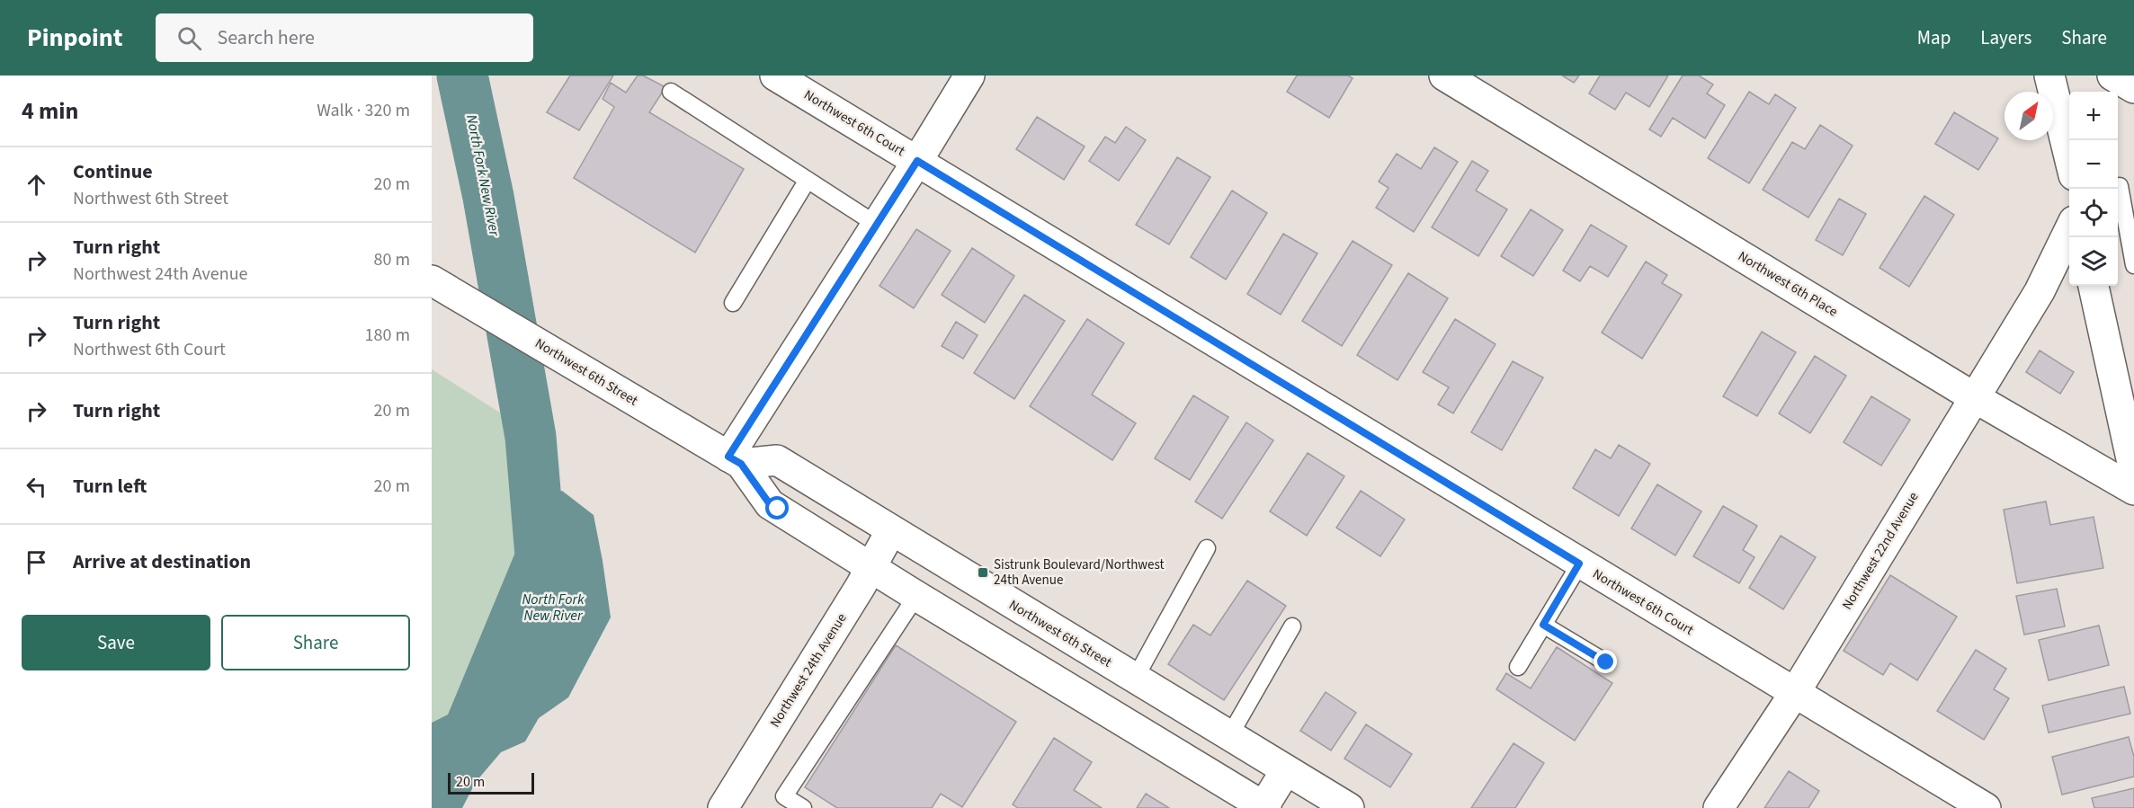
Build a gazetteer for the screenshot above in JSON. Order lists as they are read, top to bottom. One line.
{"streets":{"street":["Northwest 6th Court","Northwest 6th Place","Northwest 6th Street","Northwest 22nd Avenue","Northwest 24th Avenue"]},"crossings":[["Northwest 6th Court","Northwest 22nd Avenue"],["Northwest 6th Place","Northwest 22nd Avenue"],["Northwest 6th Street","Northwest 24th Avenue"]],"water":["North Fork New River"],"places":{"transit":["Sistrunk Boulevard/Northwest 24th Avenue"]},"scale_bar":"20 m","north":"top right","page":{"header":"Pinpoint","search":"Search here","nav":["Map","Layers","Share"],"heading":["4 min","Walk · 320 m"],"map_buttons":["+","−"],"list":[["Continue","Northwest 6th Street","20 m"],["Turn right","Northwest 24th Avenue","80 m"],["Turn right","Northwest 6th Court","180 m"],["Turn right","20 m"],["Turn left","20 m"],"Arrive at destination"],"buttons":["Save","Share"],"scale":"20 m"}}
